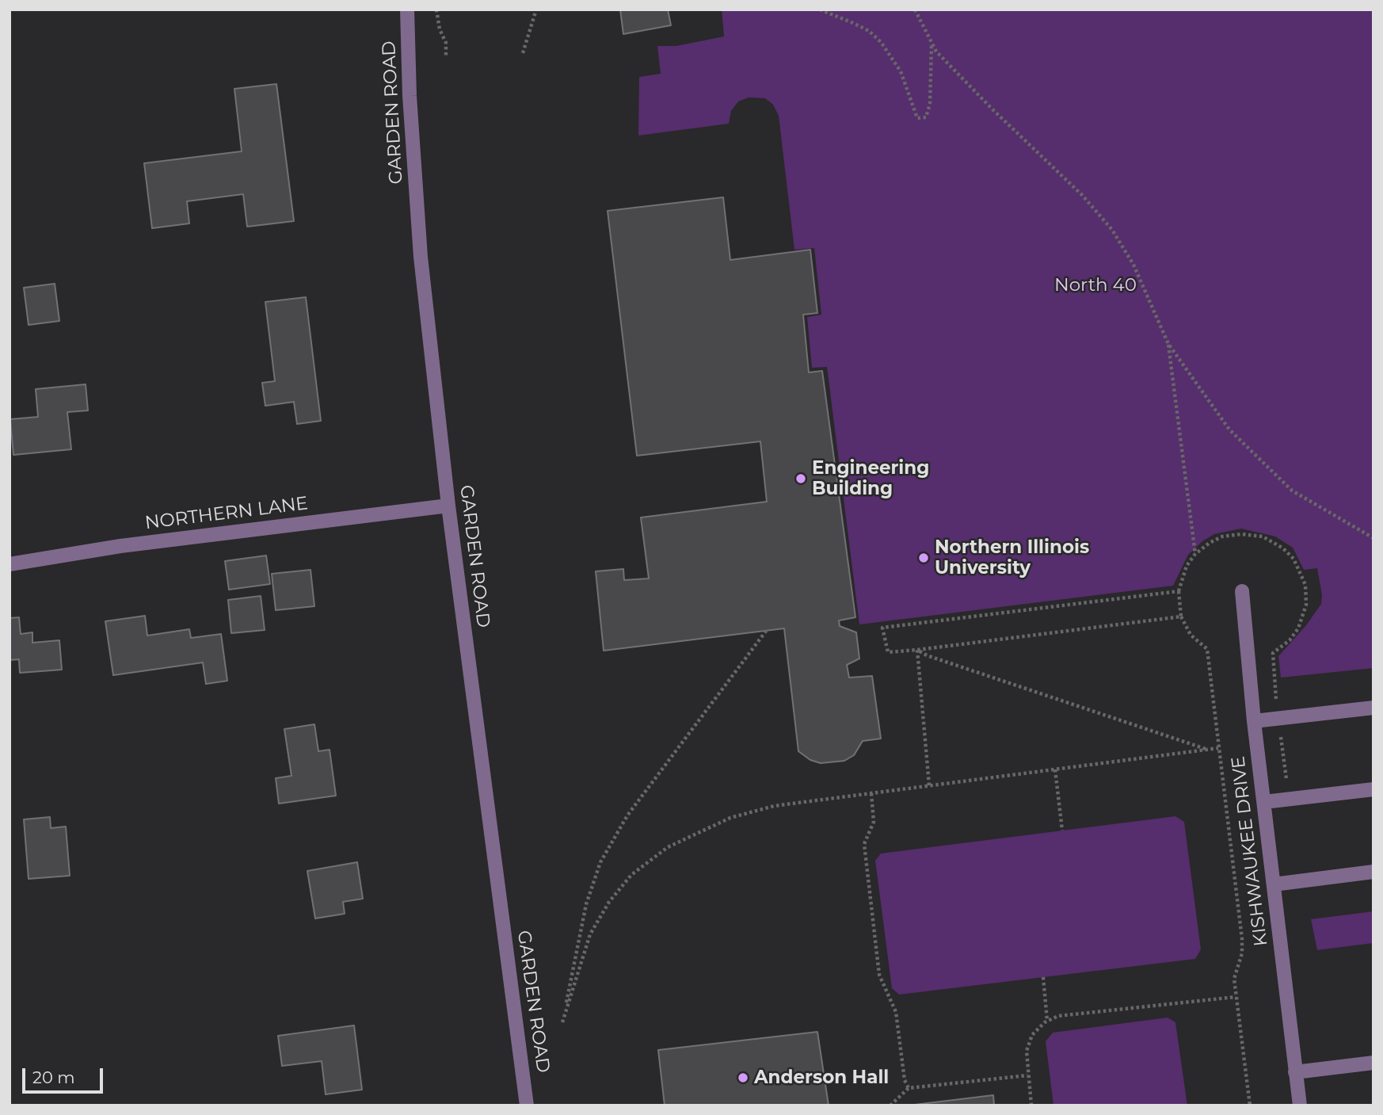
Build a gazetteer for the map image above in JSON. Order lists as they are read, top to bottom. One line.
{"streets":{"street":["GARDEN ROAD","NORTHERN LANE","KISHWAUKEE DRIVE"]},"crossings":[["GARDEN ROAD","NORTHERN LANE"]],"parks":["North 40"],"places":["Engineering Building","Northern Illinois University","Anderson Hall"],"scale_bar":"20 m"}
